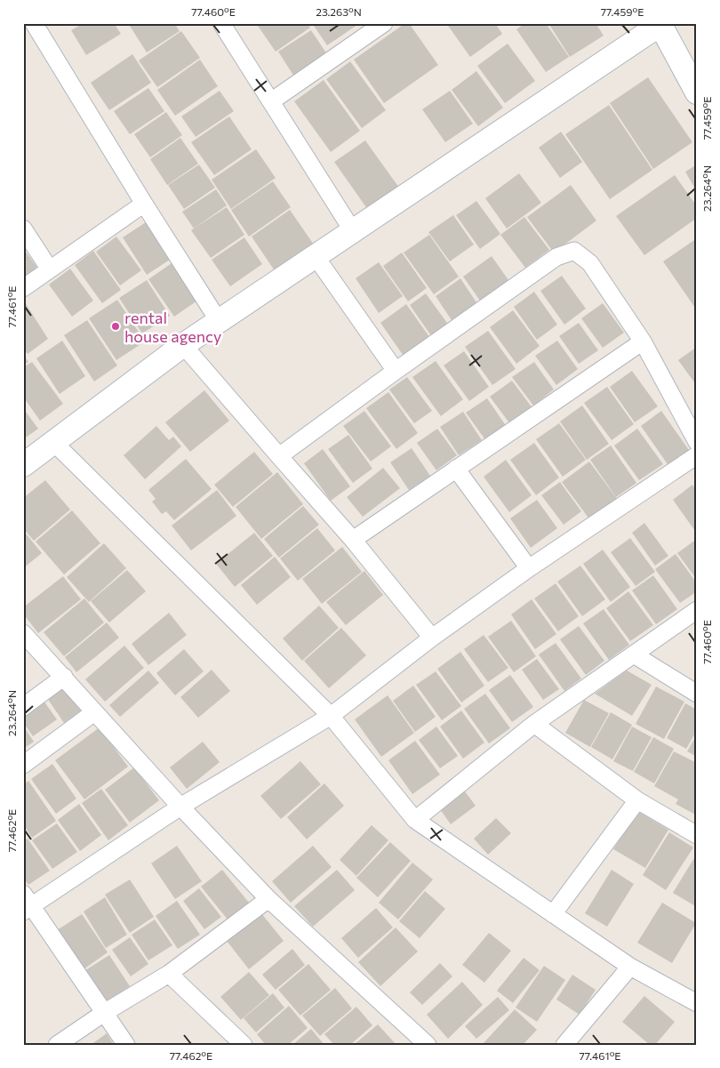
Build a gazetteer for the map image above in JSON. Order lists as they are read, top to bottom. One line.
{"places":["rental house agency"],"coordinates":["77.460°E","23.263°N","77.459°E","23.264°N","77.461°E","77.462°E"]}
